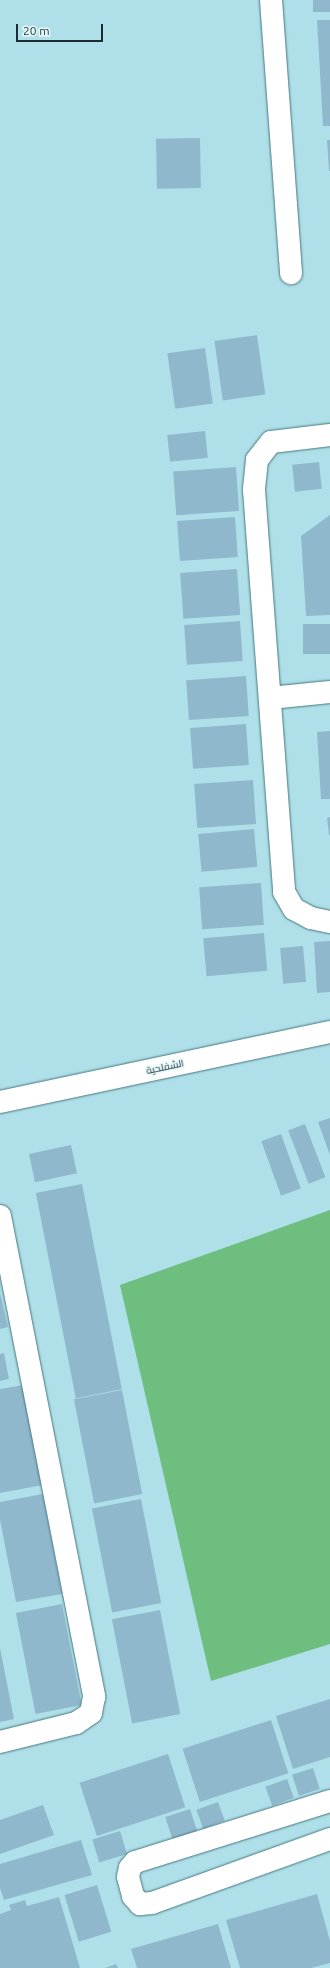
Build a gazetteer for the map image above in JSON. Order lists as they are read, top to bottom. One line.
{"streets":{"street":["الشفلحية"]},"scale_bar":"20 m"}
